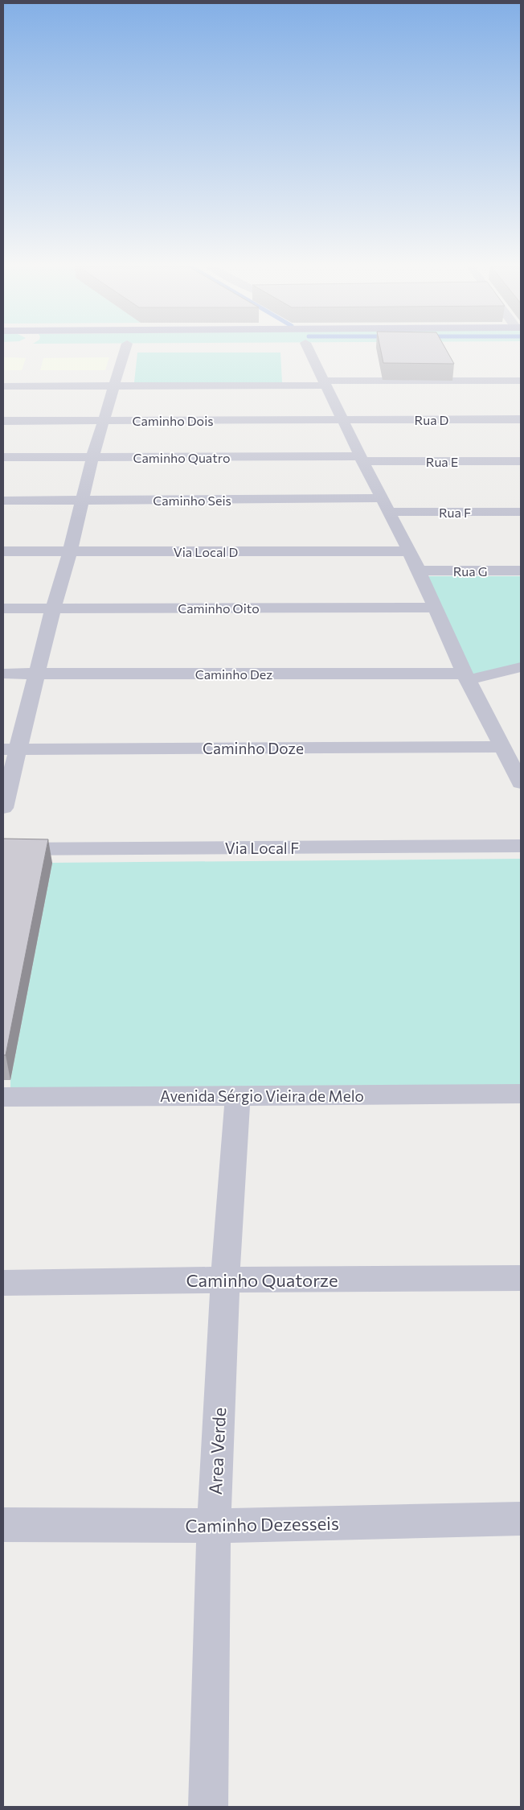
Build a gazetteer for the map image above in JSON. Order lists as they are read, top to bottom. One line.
{"streets":{"street":["Rua D","Caminho Dois","Caminho Quatro","Rua E","Caminho Seis","Rua F","Via Local D","Rua G","Caminho Oito","Caminho Dez","Caminho Doze","Via Local F","Avenida Sérgio Vieira de Melo","Caminho Quatorze","Area Verde","Caminho Dezesseis"]},"crossings":[["Rua D","Caminho Dois"],["Caminho Quatro","Rua E"],["Caminho Seis","Rua F"],["Avenida Sérgio Vieira de Melo","Area Verde"],["Caminho Quatorze","Area Verde"],["Area Verde","Caminho Dezesseis"]]}
